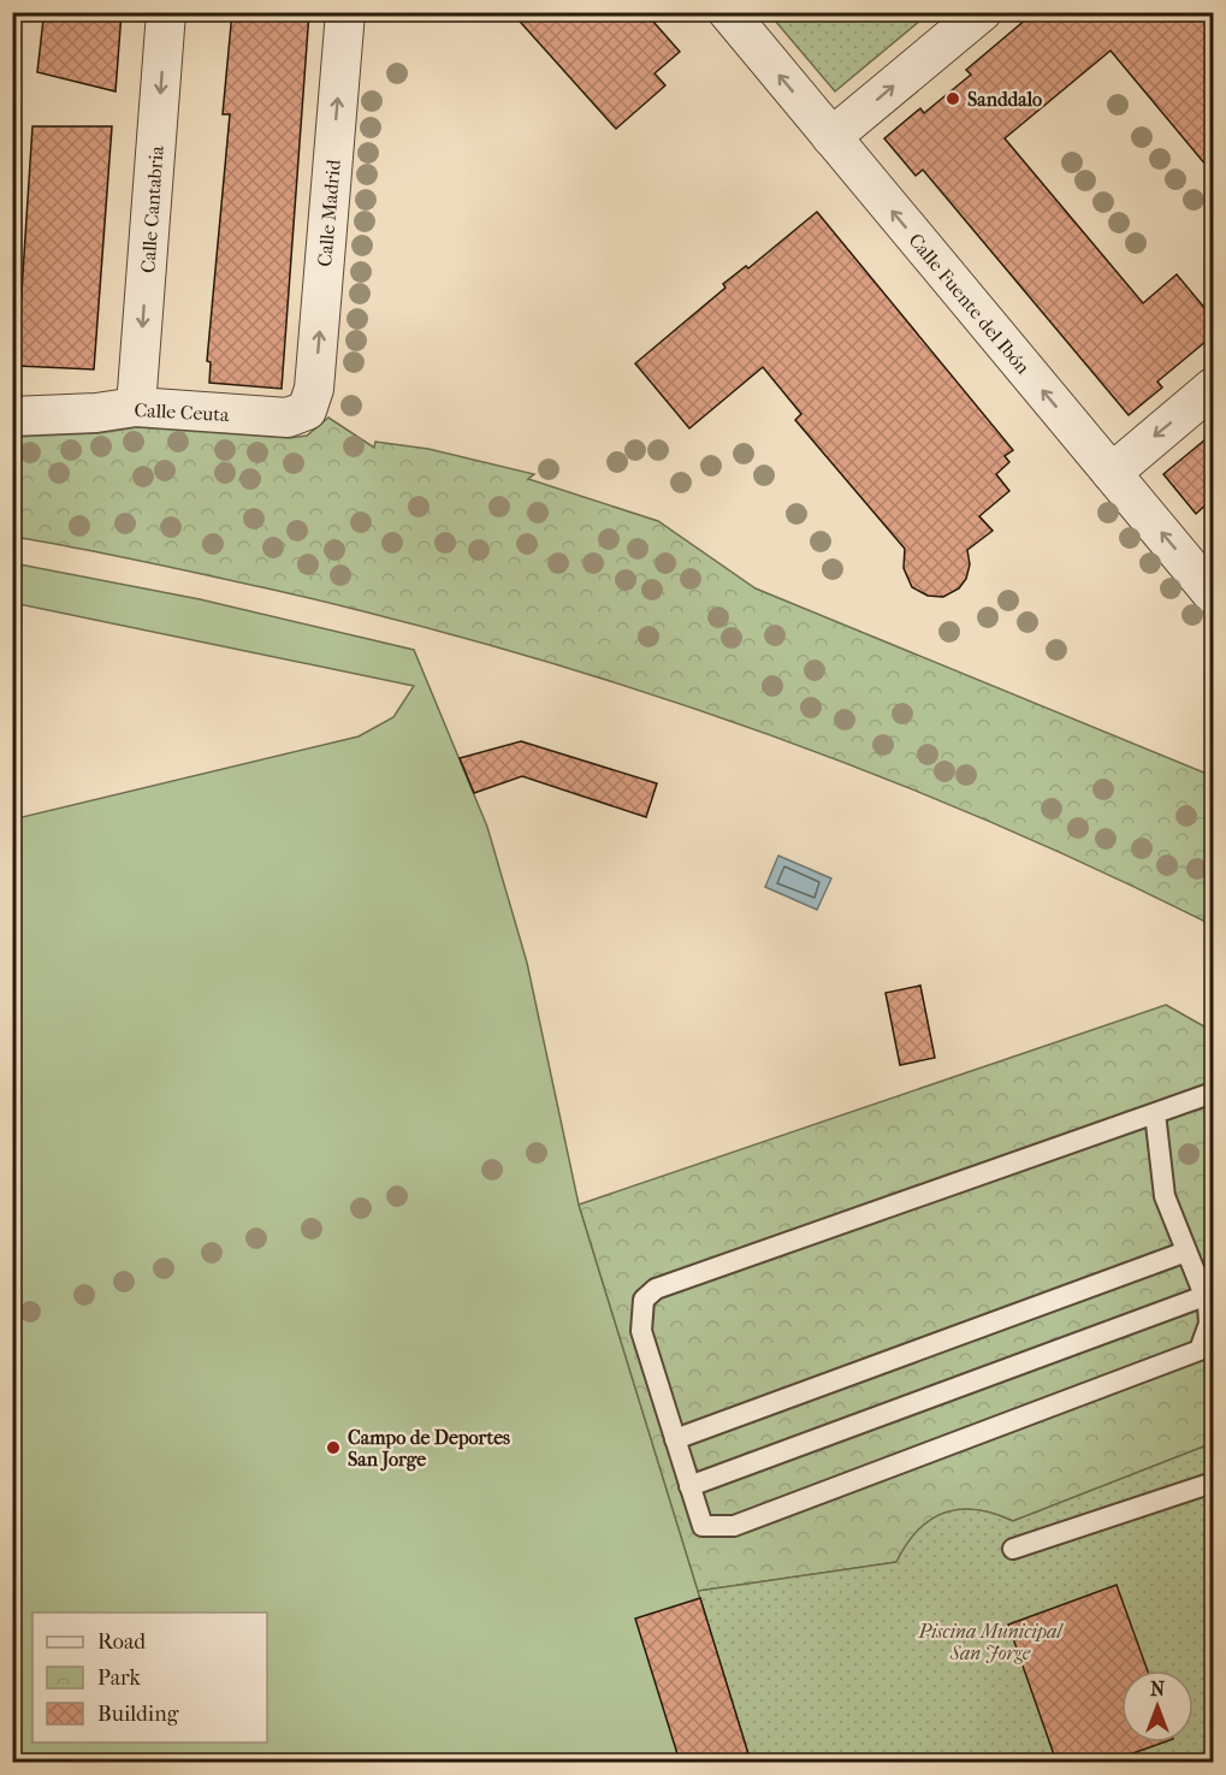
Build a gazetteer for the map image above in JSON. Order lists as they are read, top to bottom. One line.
{"streets":{"street":["Calle Cantabria","Calle Madrid","Calle Fuente del Ibón","Calle Ceuta"]},"crossings":[["Calle Cantabria","Calle Ceuta"],["Calle Madrid","Calle Ceuta"]],"one_way":["Calle Cantabria","Calle Madrid","Calle Fuente del Ibón"],"parks":["Piscina Municipal San Jorge"],"places":["Sanddalo","Campo de Deportes San Jorge"],"legend":["Road","Park","Building"],"north":"top"}
